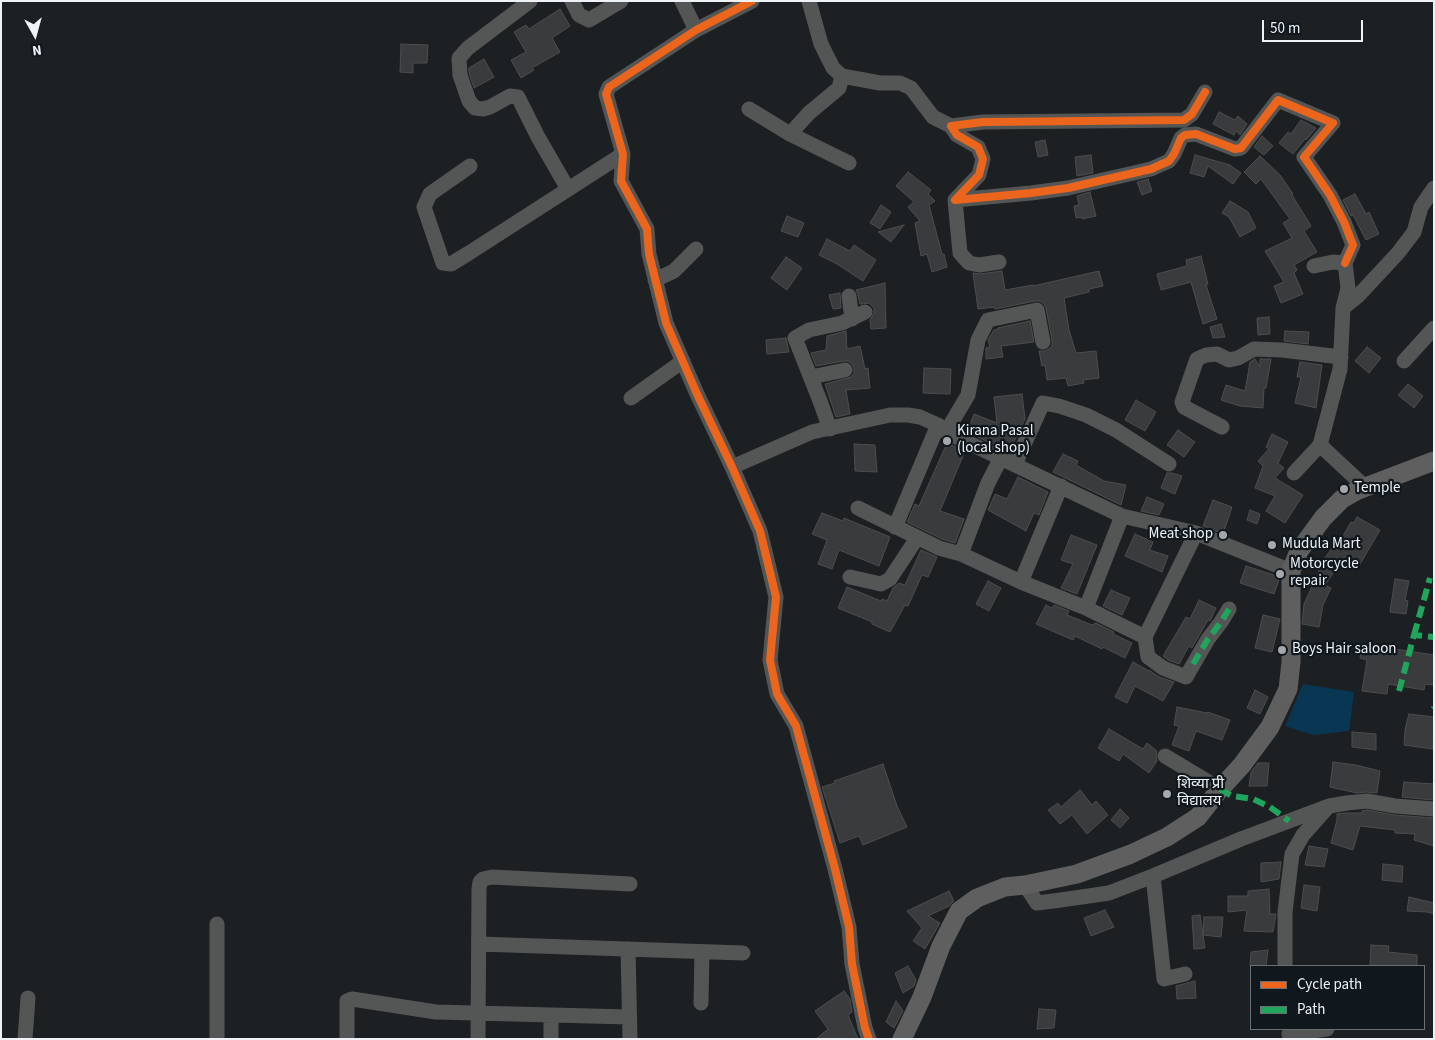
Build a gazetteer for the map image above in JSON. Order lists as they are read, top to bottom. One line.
{"places":["Kirana Pasal (local shop)","Temple","Meat shop","Mudula Mart","Motorcycle repair","Boys Hair saloon","शिव्या प्री विद्यालय"],"legend":["Cycle path","Path"],"scale_bar":"50 m","north":"bottom"}
